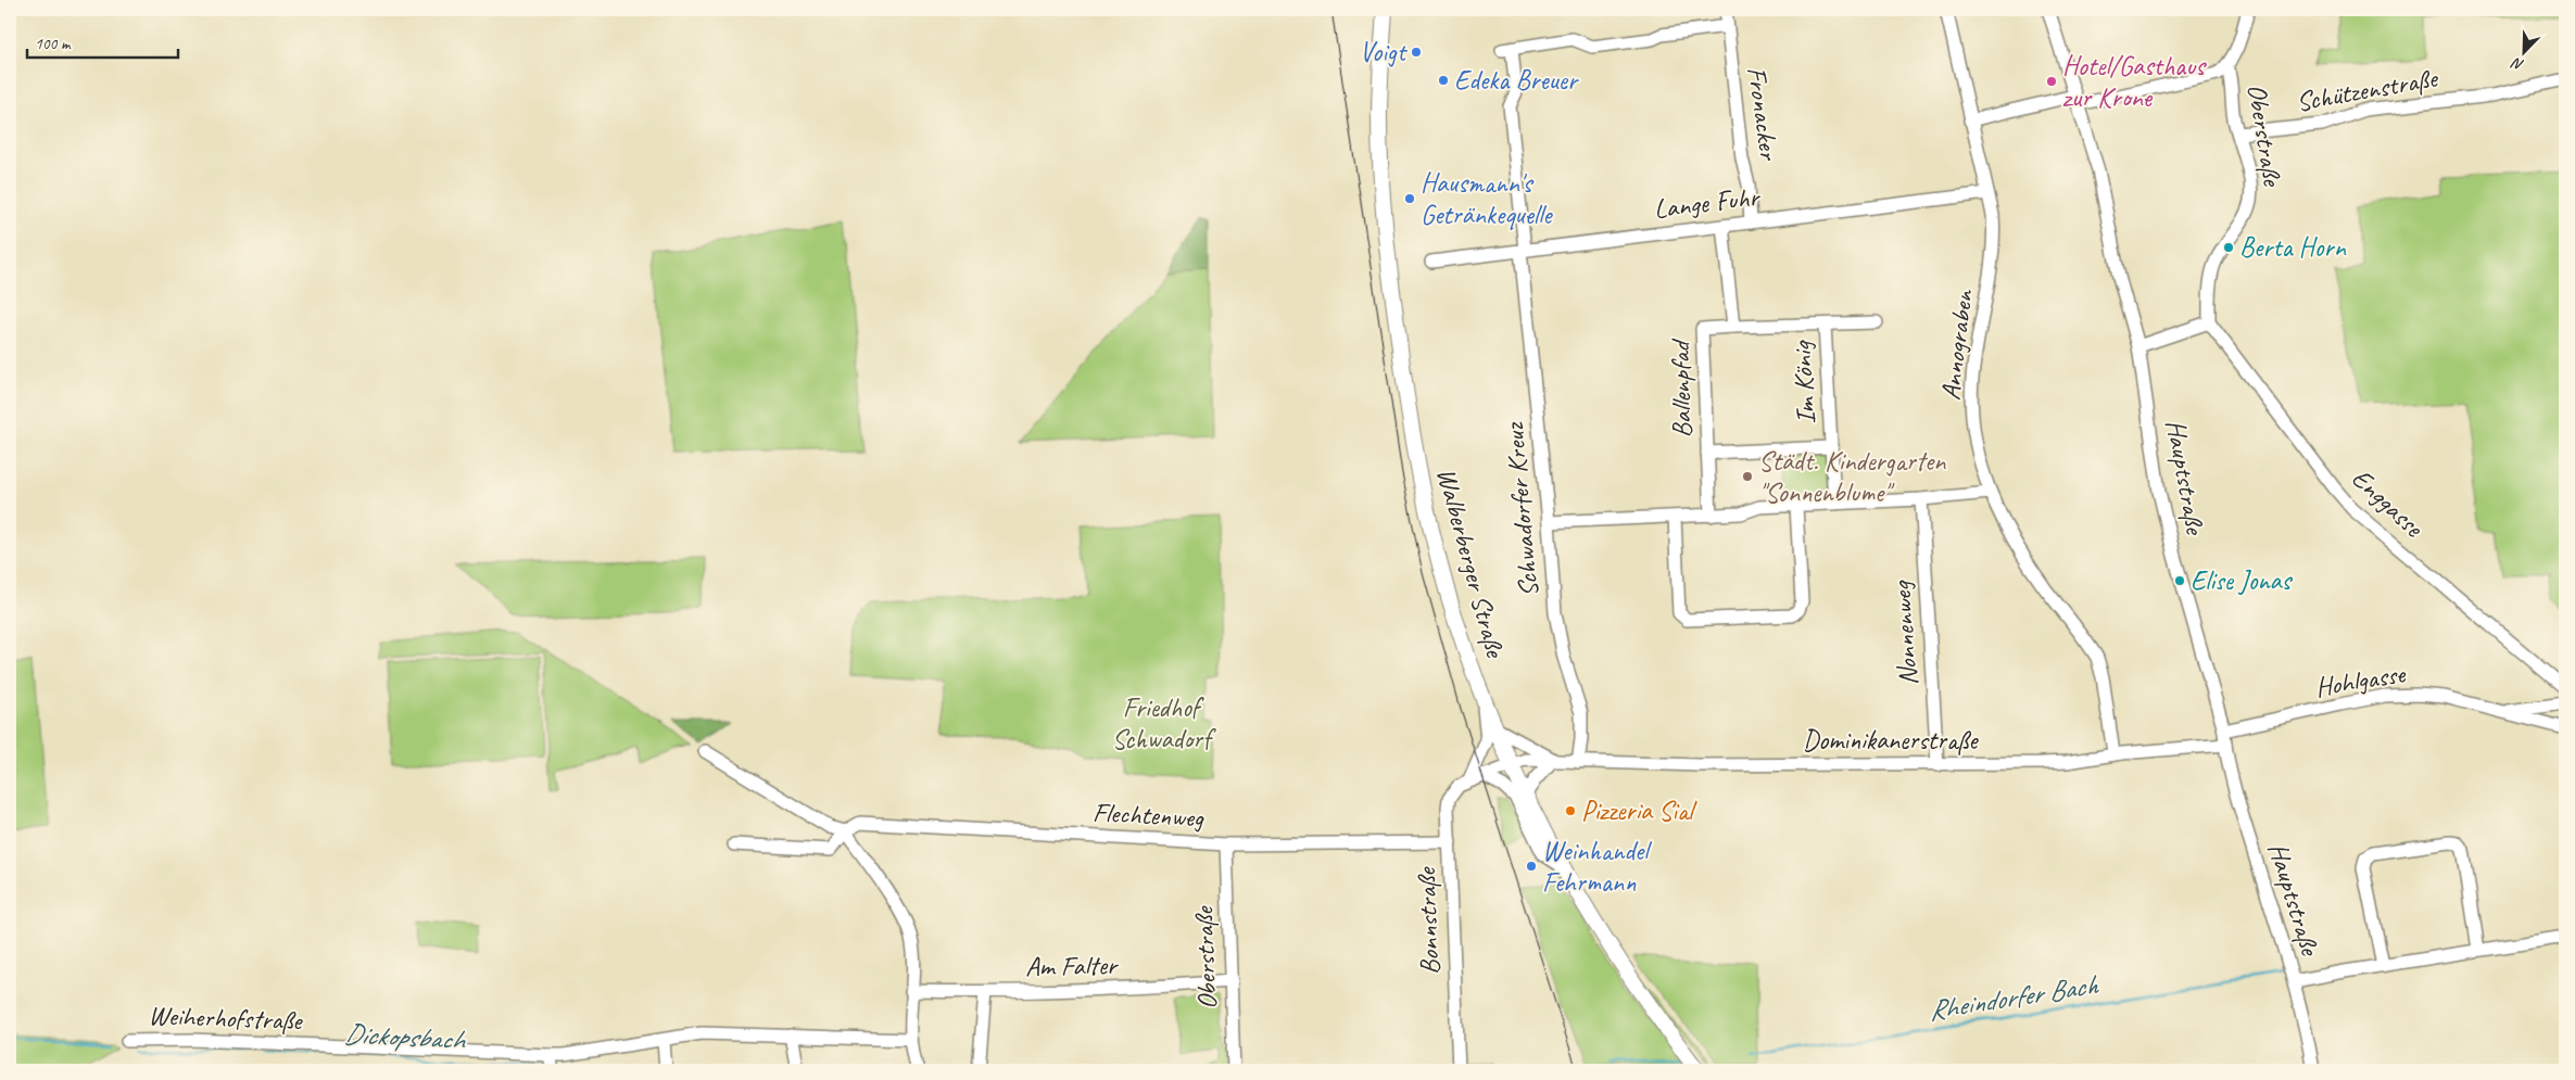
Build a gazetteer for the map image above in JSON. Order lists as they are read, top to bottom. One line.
{"streets":{"main road":["Walberberger Straße"],"street":["Schützenstraße","Fronacker","Oberstraße","Lange Fuhr","Annograben","Im König","Ballenpfad","Hauptstraße","Enggasse","Schwadorfer Kreuz","Nonnenweg","Hohlgasse","Dominikanerstraße","Flechtenweg","Bonnstraße","Am Falter","Weiherhofstraße"]},"crossings":[["Schützenstraße","Oberstraße"],["Fronacker","Lange Fuhr"],["Fronacker","Schwadorfer Kreuz"],["Oberstraße","Enggasse"],["Oberstraße","Flechtenweg"],["Oberstraße","Am Falter"],["Lange Fuhr","Annograben"],["Lange Fuhr","Ballenpfad"],["Lange Fuhr","Schwadorfer Kreuz"],["Annograben","Dominikanerstraße"],["Im König","Ballenpfad"],["Hauptstraße","Hohlgasse"],["Hauptstraße","Dominikanerstraße"],["Schwadorfer Kreuz","Dominikanerstraße"],["Walberberger Straße","Dominikanerstraße"],["Walberberger Straße","Bonnstraße"],["Nonnenweg","Dominikanerstraße"],["Dominikanerstraße","Bonnstraße"],["Flechtenweg","Bonnstraße"]],"water":["Rheindorfer Bach","Dickopsbach"],"parks":["Friedhof Schwadorf"],"places":["Voigt","Edeka Breuer","Hotel/Gasthaus zur Krone","Hausmann's Getränkequelle","Berta Horn","Städt. Kindergarten \"Sonnenblume\"","Elise Jonas","Pizzeria Sial","Weinhandel Fehrmann"],"scale_bar":"100 m","north":"bottom left"}
